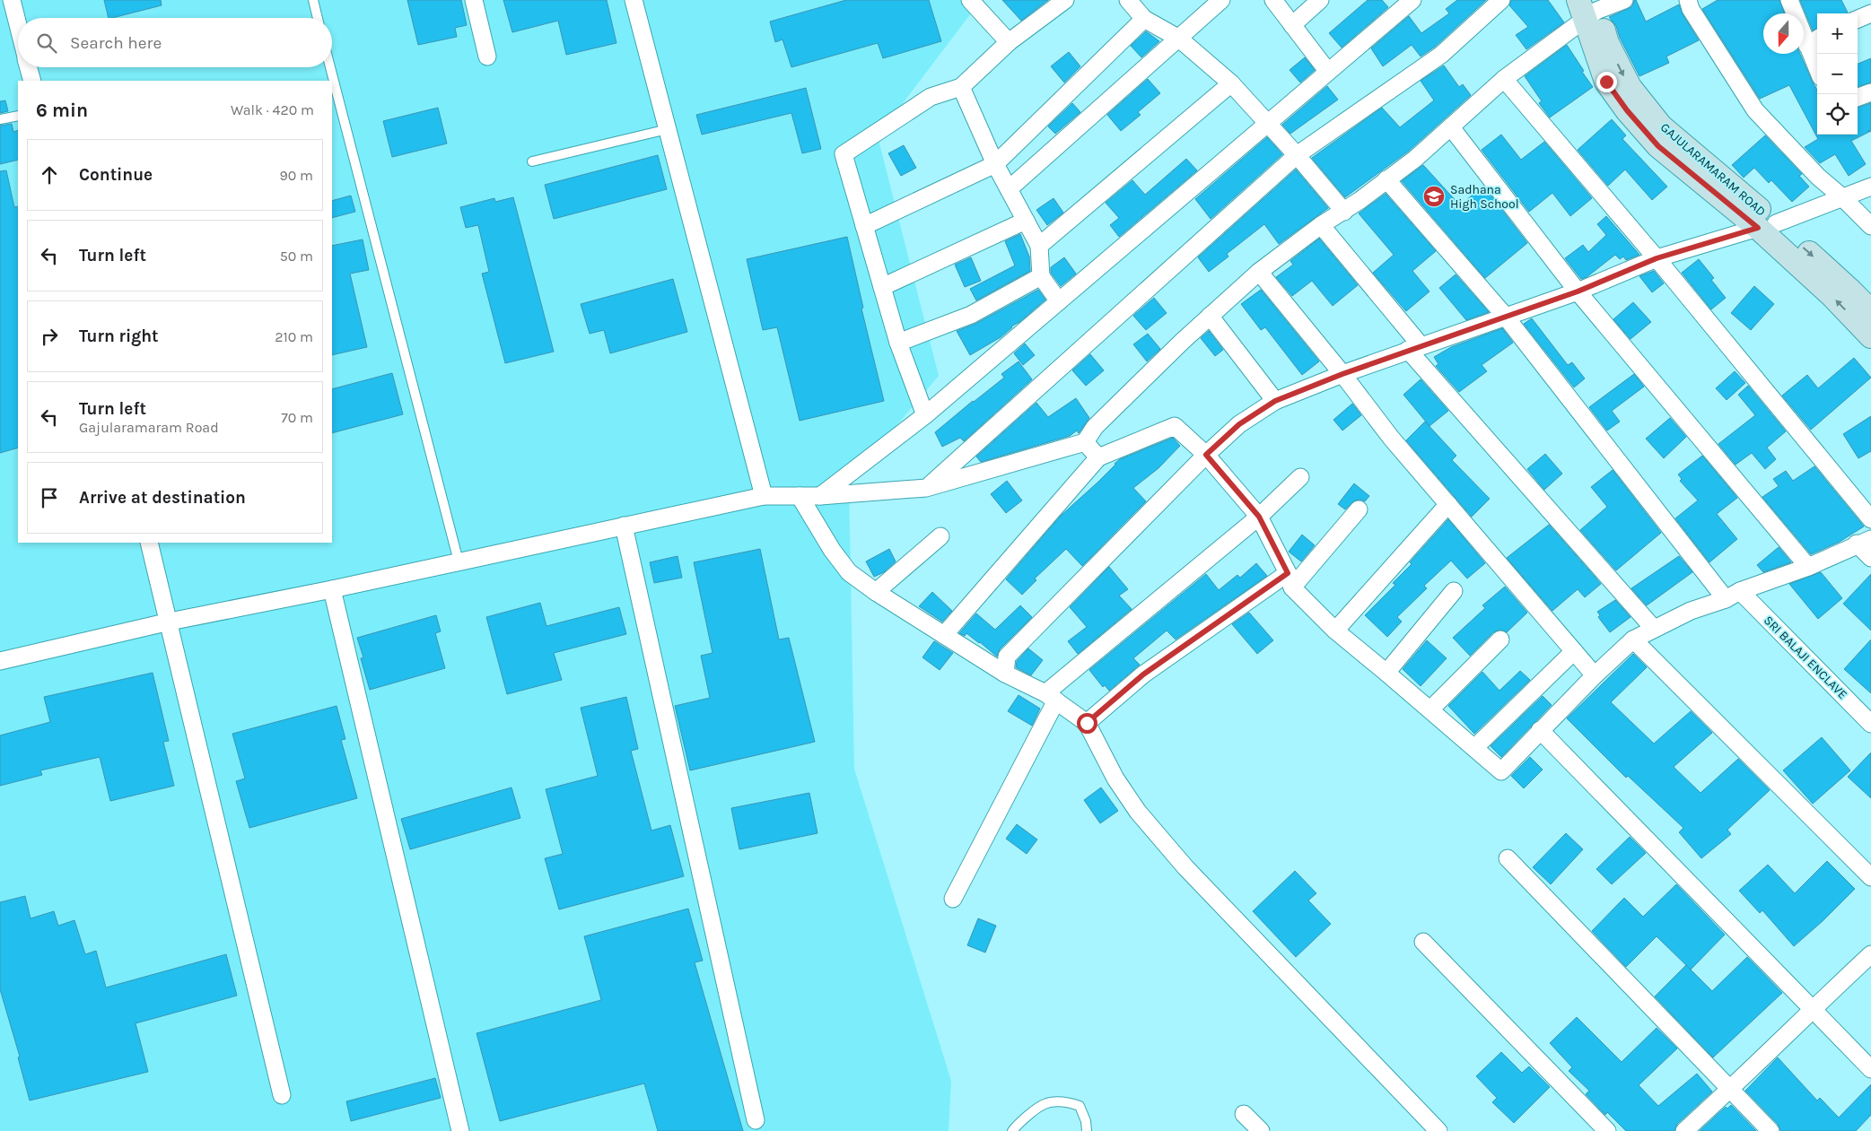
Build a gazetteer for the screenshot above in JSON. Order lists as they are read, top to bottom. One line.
{"streets":{"main road":["GAJULARAMARAM ROAD"],"street":["SRI BALAJI ENCLAVE"]},"places":{"school or university":["Sadhana High School"]},"north":"bottom","page":{"map_buttons":["+","−"],"search":"Search here","heading":["6 min","Walk · 420 m"],"list":[["Continue","90 m"],["Turn left","50 m"],["Turn right","210 m"],["Turn left","Gajularamaram Road","70 m"],"Arrive at destination"]}}
